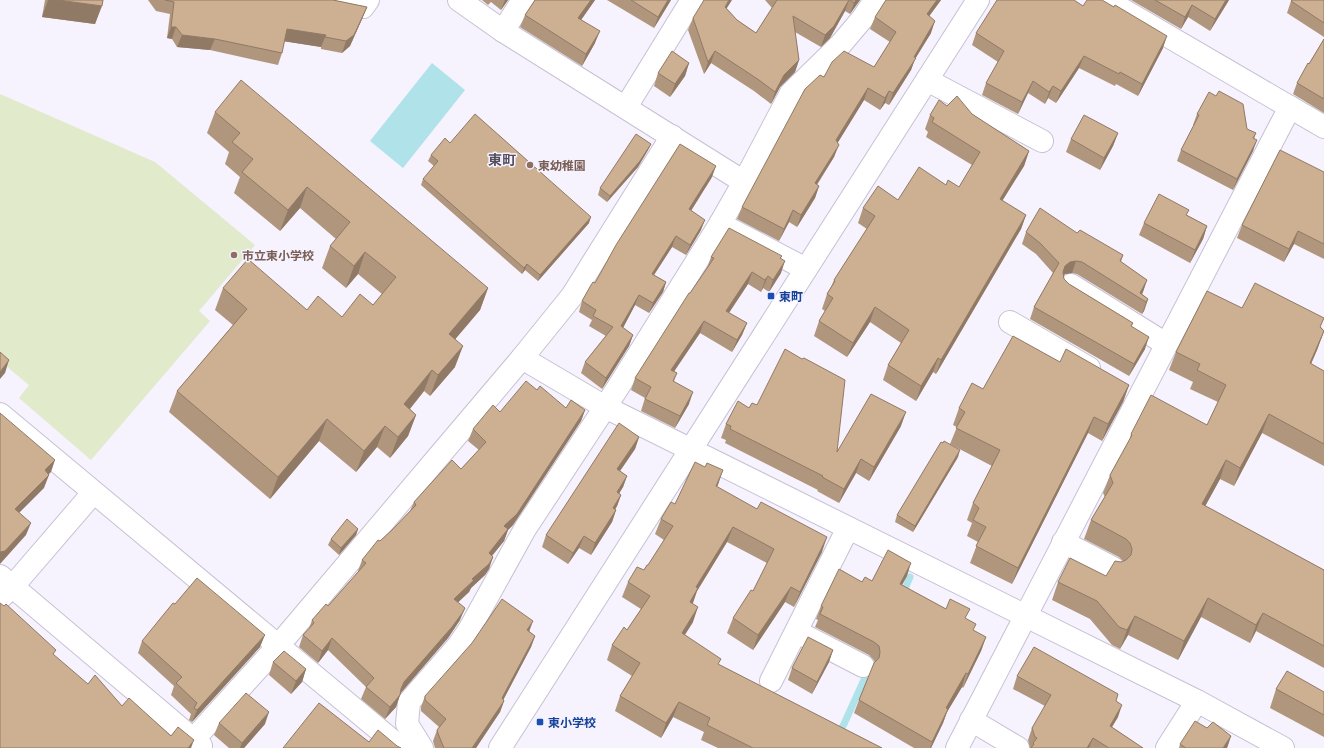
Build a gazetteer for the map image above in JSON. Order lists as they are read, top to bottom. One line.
{"districts":["東町"],"places":{"other":["東幼稚園","市立東小学校"],"transit":["東町","東小学校"]}}
